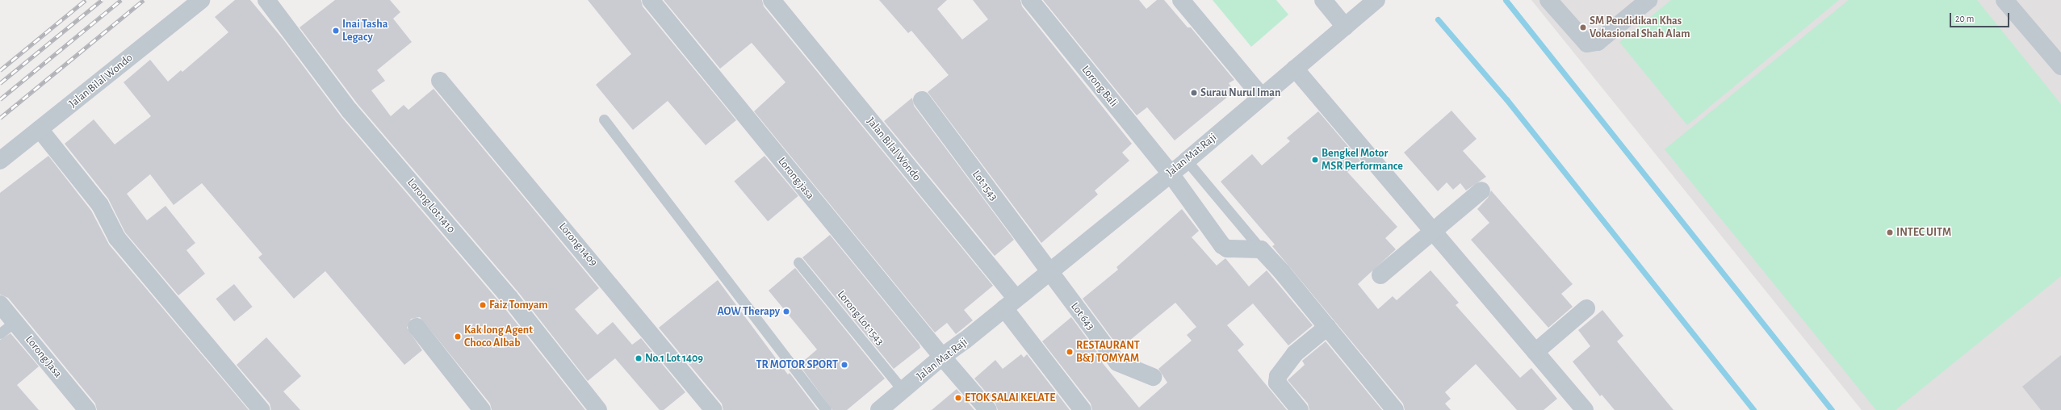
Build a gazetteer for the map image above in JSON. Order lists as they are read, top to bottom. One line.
{"streets":{"street":["Jalan Bilal Wondo","Lorong Bali","Jalan Mat Raji","Lorong jasa","Lot 1543","Lorong Lot 1410","Lorong 1409","Lot 643","Lorong Jasa"],"lane":["Lorong Lot 1543"]},"crossings":[["Jalan Bilal Wondo","Jalan Mat Raji"],["Lorong Bali","Jalan Mat Raji"],["Jalan Mat Raji","Lorong jasa"],["Jalan Mat Raji","Lot 1543"],["Jalan Mat Raji","Lot 643"],["Jalan Mat Raji","Lorong Lot 1543"],["Lot 1543","Lot 643"]],"places":["SM Pendidikan Khas Vokasional Shah Alam","Inai Tasha Legacy","Surau Nurul Iman","Bengkel Motor MSR Performance","INTEC UITM","Faiz Tomyam","AOW Therapy","Kak long Agent Choco Albab","RESTAURANT B&J TOMYAM","No.1 Lot 1409","TR MOTOR SPORT","ETOK SALAI KELATE"],"scale_bar":"20 m"}
